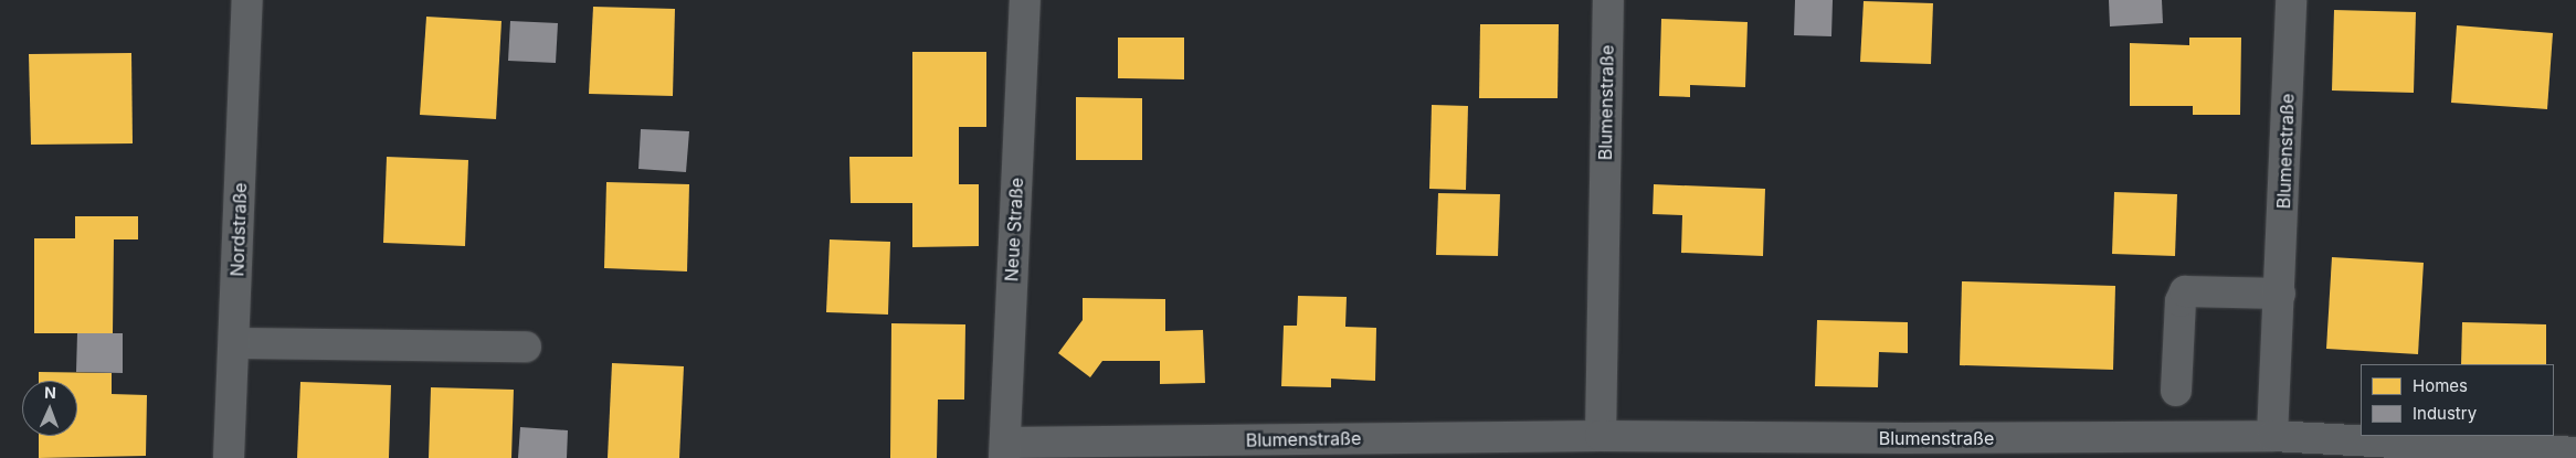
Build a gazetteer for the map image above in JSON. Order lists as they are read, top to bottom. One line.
{"streets":{"street":["Blumenstraße","Nordstraße","Neue Straße"]},"crossings":[["Blumenstraße","Neue Straße"]],"legend":["Homes","Industry"],"north":"top"}
